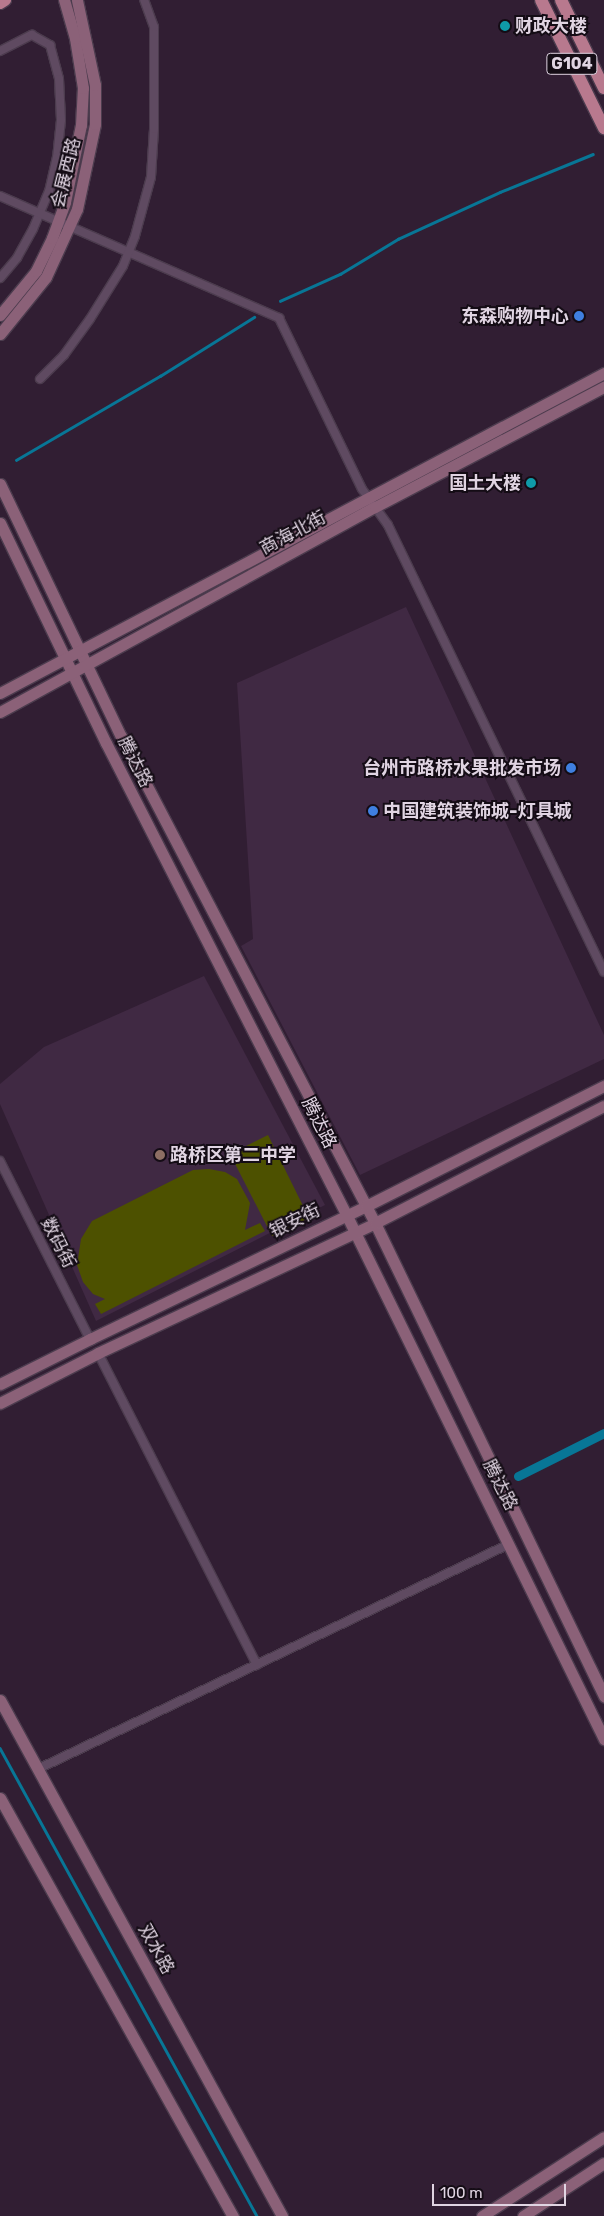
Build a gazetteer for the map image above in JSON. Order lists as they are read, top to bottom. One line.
{"streets":{"main road":["G104","会展西路","商海北街","腾达路","银安街","双水路"],"street":["数码街"]},"crossings":[["商海北街","腾达路"],["腾达路","银安街"],["银安街","数码街"]],"places":["财政大楼","东森购物中心","国土大楼","台州市路桥水果批发市场","中国建筑装饰城-灯具城","路桥区第二中学"],"scale_bar":"100 m"}
